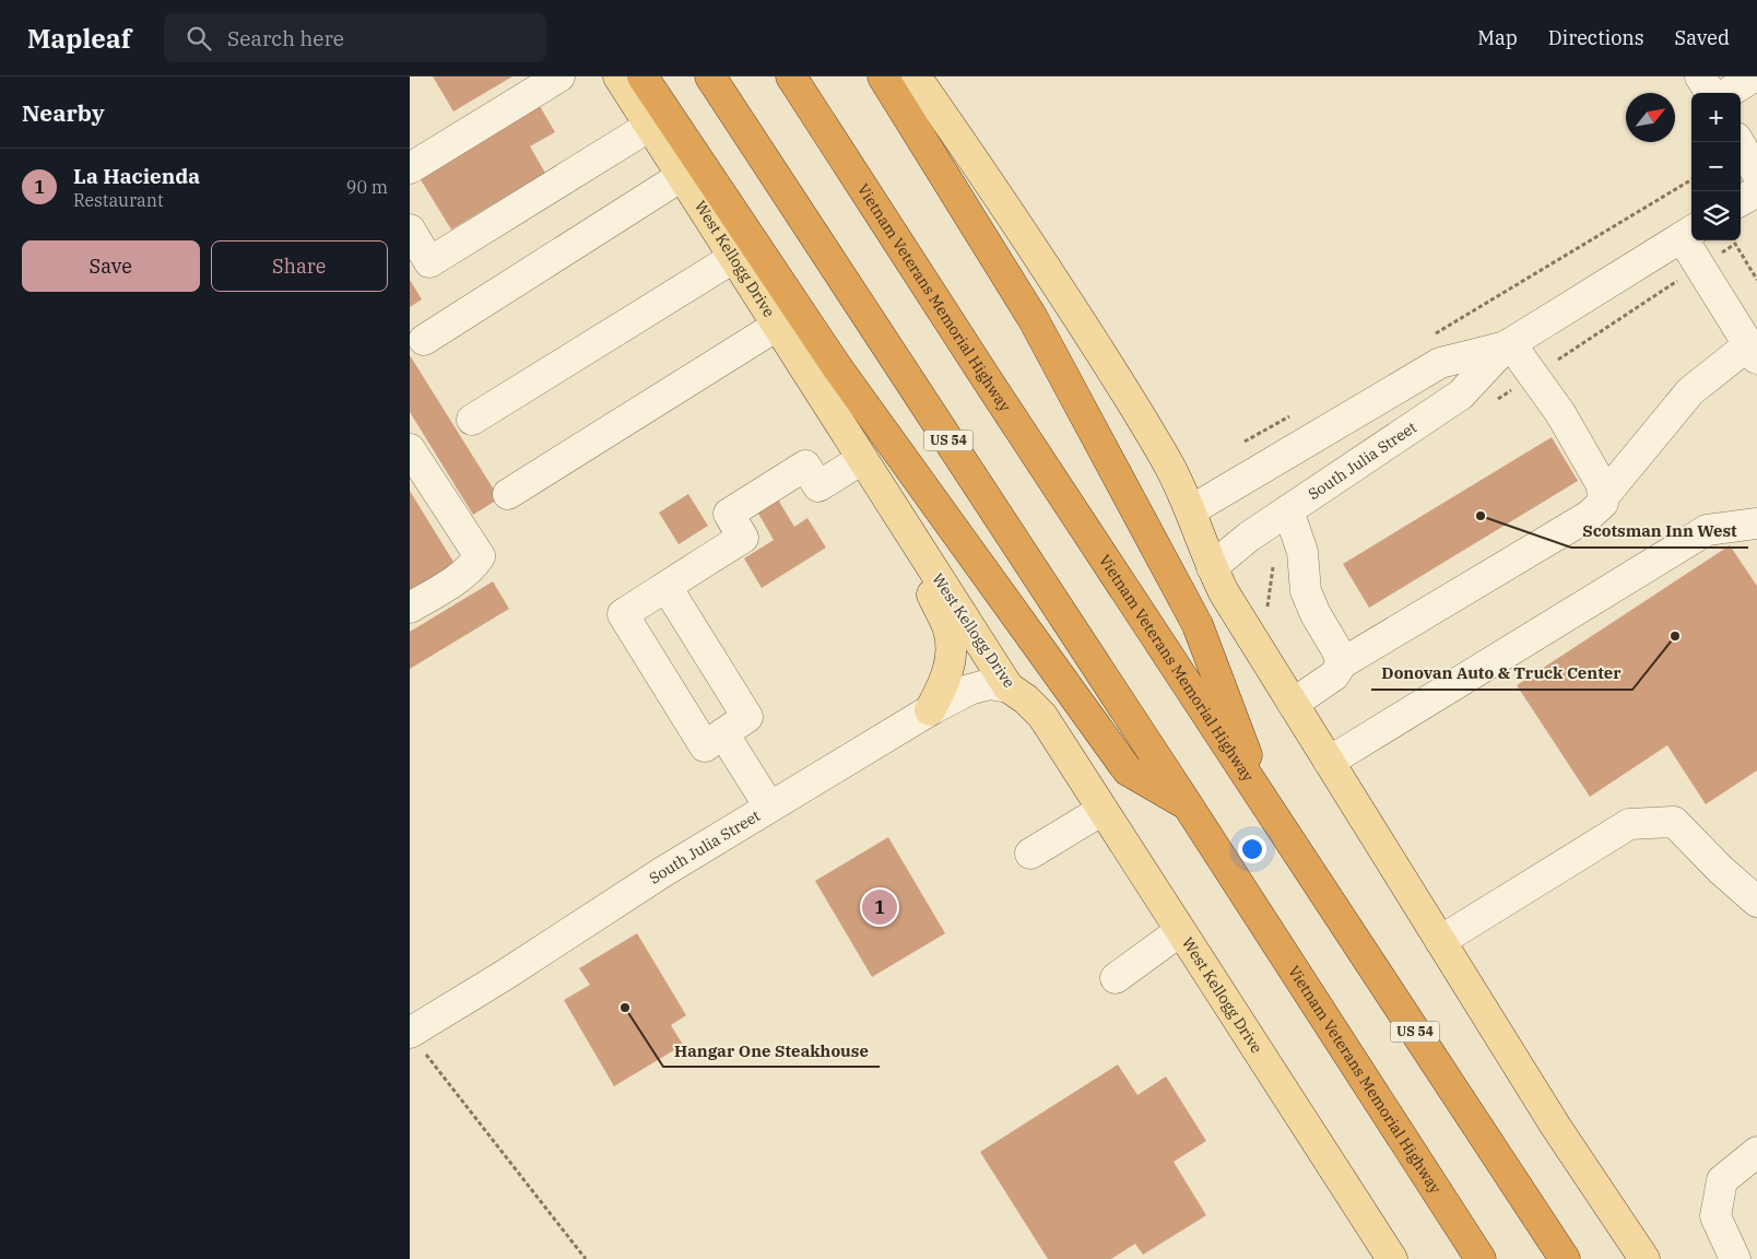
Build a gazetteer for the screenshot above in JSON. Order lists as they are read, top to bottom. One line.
{"streets":{"highway":["Vietnam Veterans Memorial Highway","US 54"],"main road":["West Kellogg Drive"],"street":["South Julia Street"]},"crossings":[["West Kellogg Drive","South Julia Street"]],"places":["Scotsman Inn West","Donovan Auto & Truck Center","Hangar One Steakhouse"],"north":"top right","page":{"header":"Mapleaf","search":"Search here","nav":["Map","Directions","Saved"],"heading":"Nearby","map_buttons":["+","−"],"list":[{"mark":"1","name":"La Hacienda","note":"Restaurant","value":"90 m"}],"buttons":["Save","Share"],"pins":"1"}}
